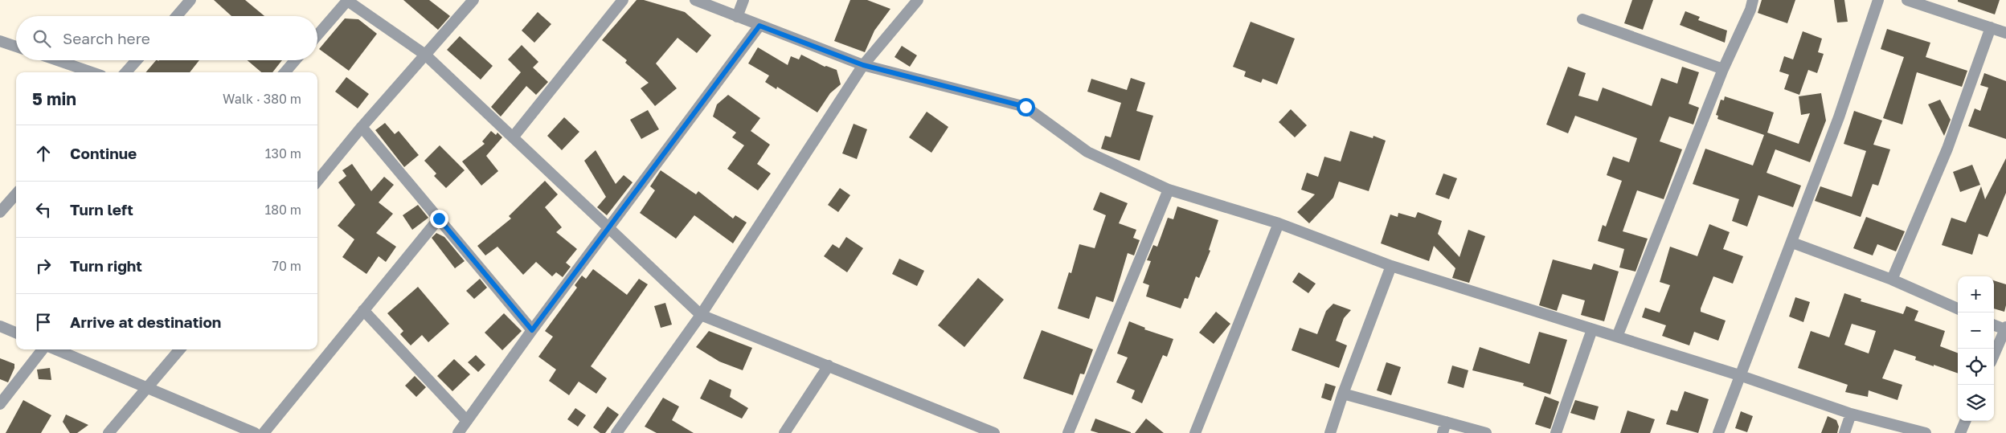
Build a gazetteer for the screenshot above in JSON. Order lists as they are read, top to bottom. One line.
{"page":{"search":"Search here","heading":["5 min","Walk · 380 m"],"list":[["Continue","130 m"],["Turn left","180 m"],["Turn right","70 m"],"Arrive at destination"],"map_buttons":["+","−"]}}
